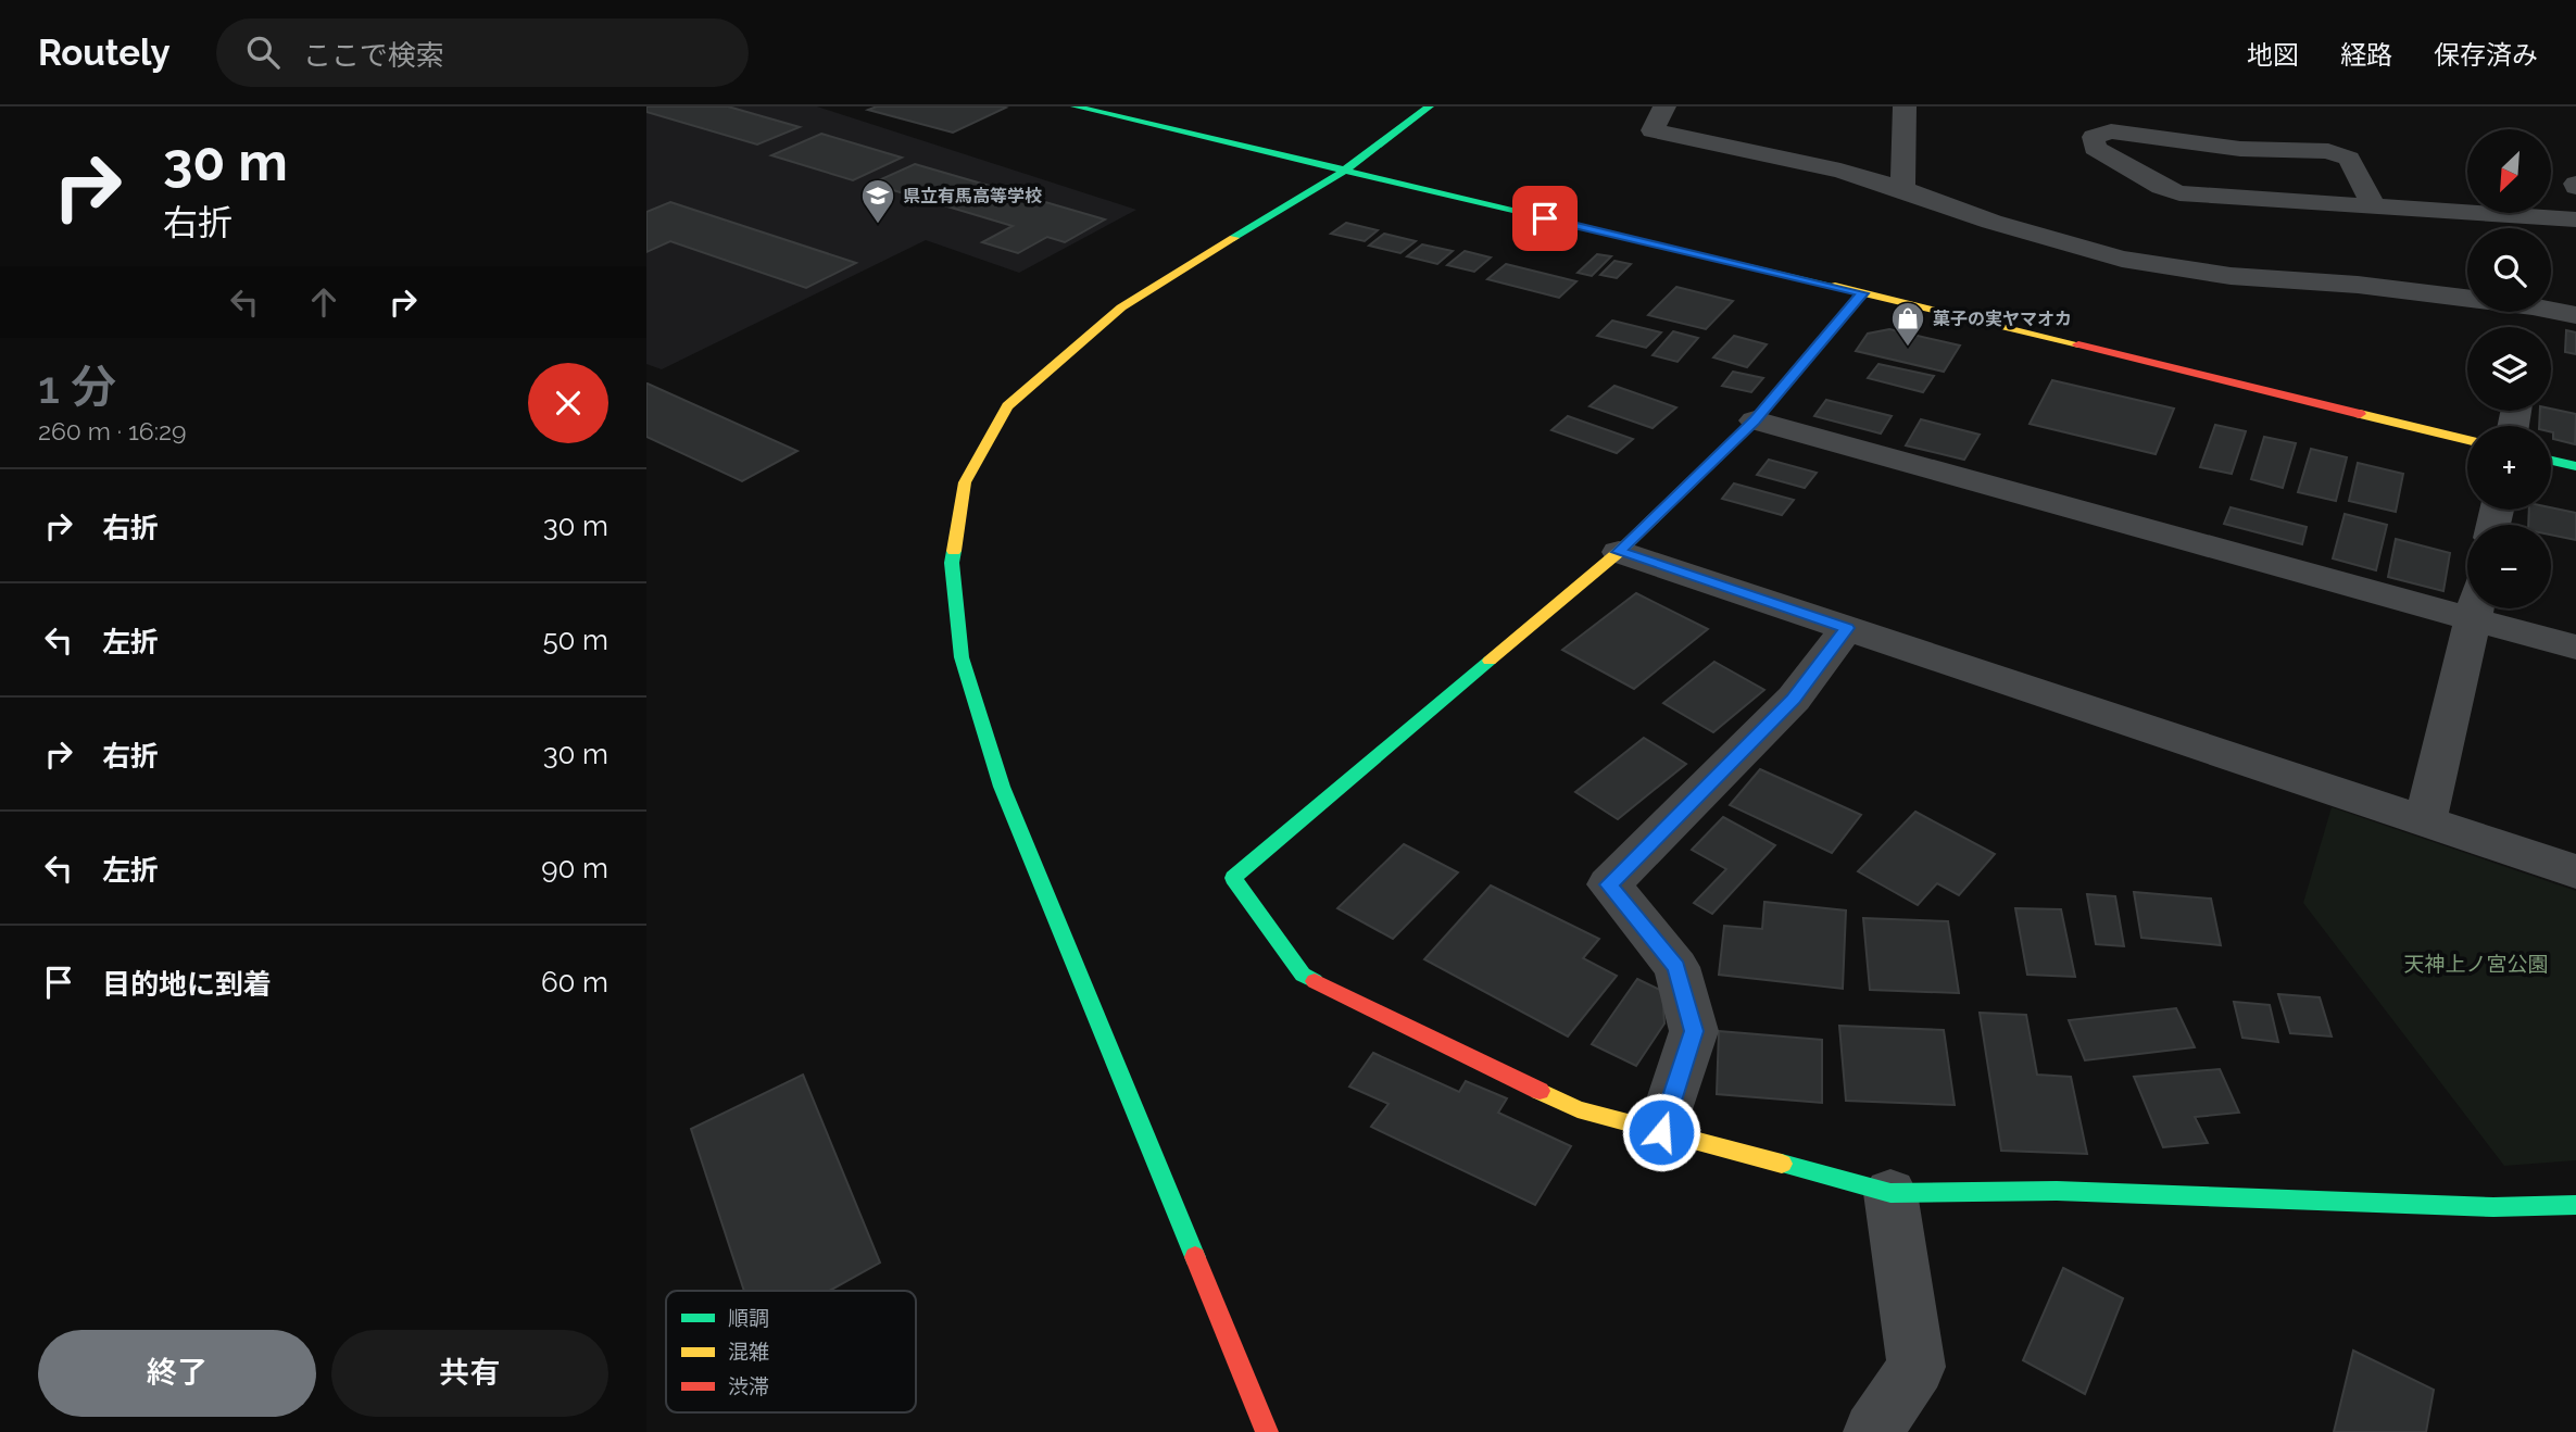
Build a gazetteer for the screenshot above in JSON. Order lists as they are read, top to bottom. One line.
{"parks":["天神上ノ宮公園"],"places":{"school or university":["県立有馬高等学校"],"shop":["菓子の実ヤマオカ"]},"legend":["順調","混雑","渋滞"],"north":"bottom left","page":{"header":"Routely","search":"ここで検索","nav":["地図","経路","保存済み"],"turn":["30 m","右折"],"map_buttons":["+","−"],"heading":["1 分","260 m · 16:29"],"list":[{"name":"右折","value":"30 m"},{"name":"左折","value":"50 m"},{"name":"右折","value":"30 m"},{"name":"左折","value":"90 m"},{"name":"目的地に到着","value":"60 m"}],"buttons":["終了","共有"]}}
